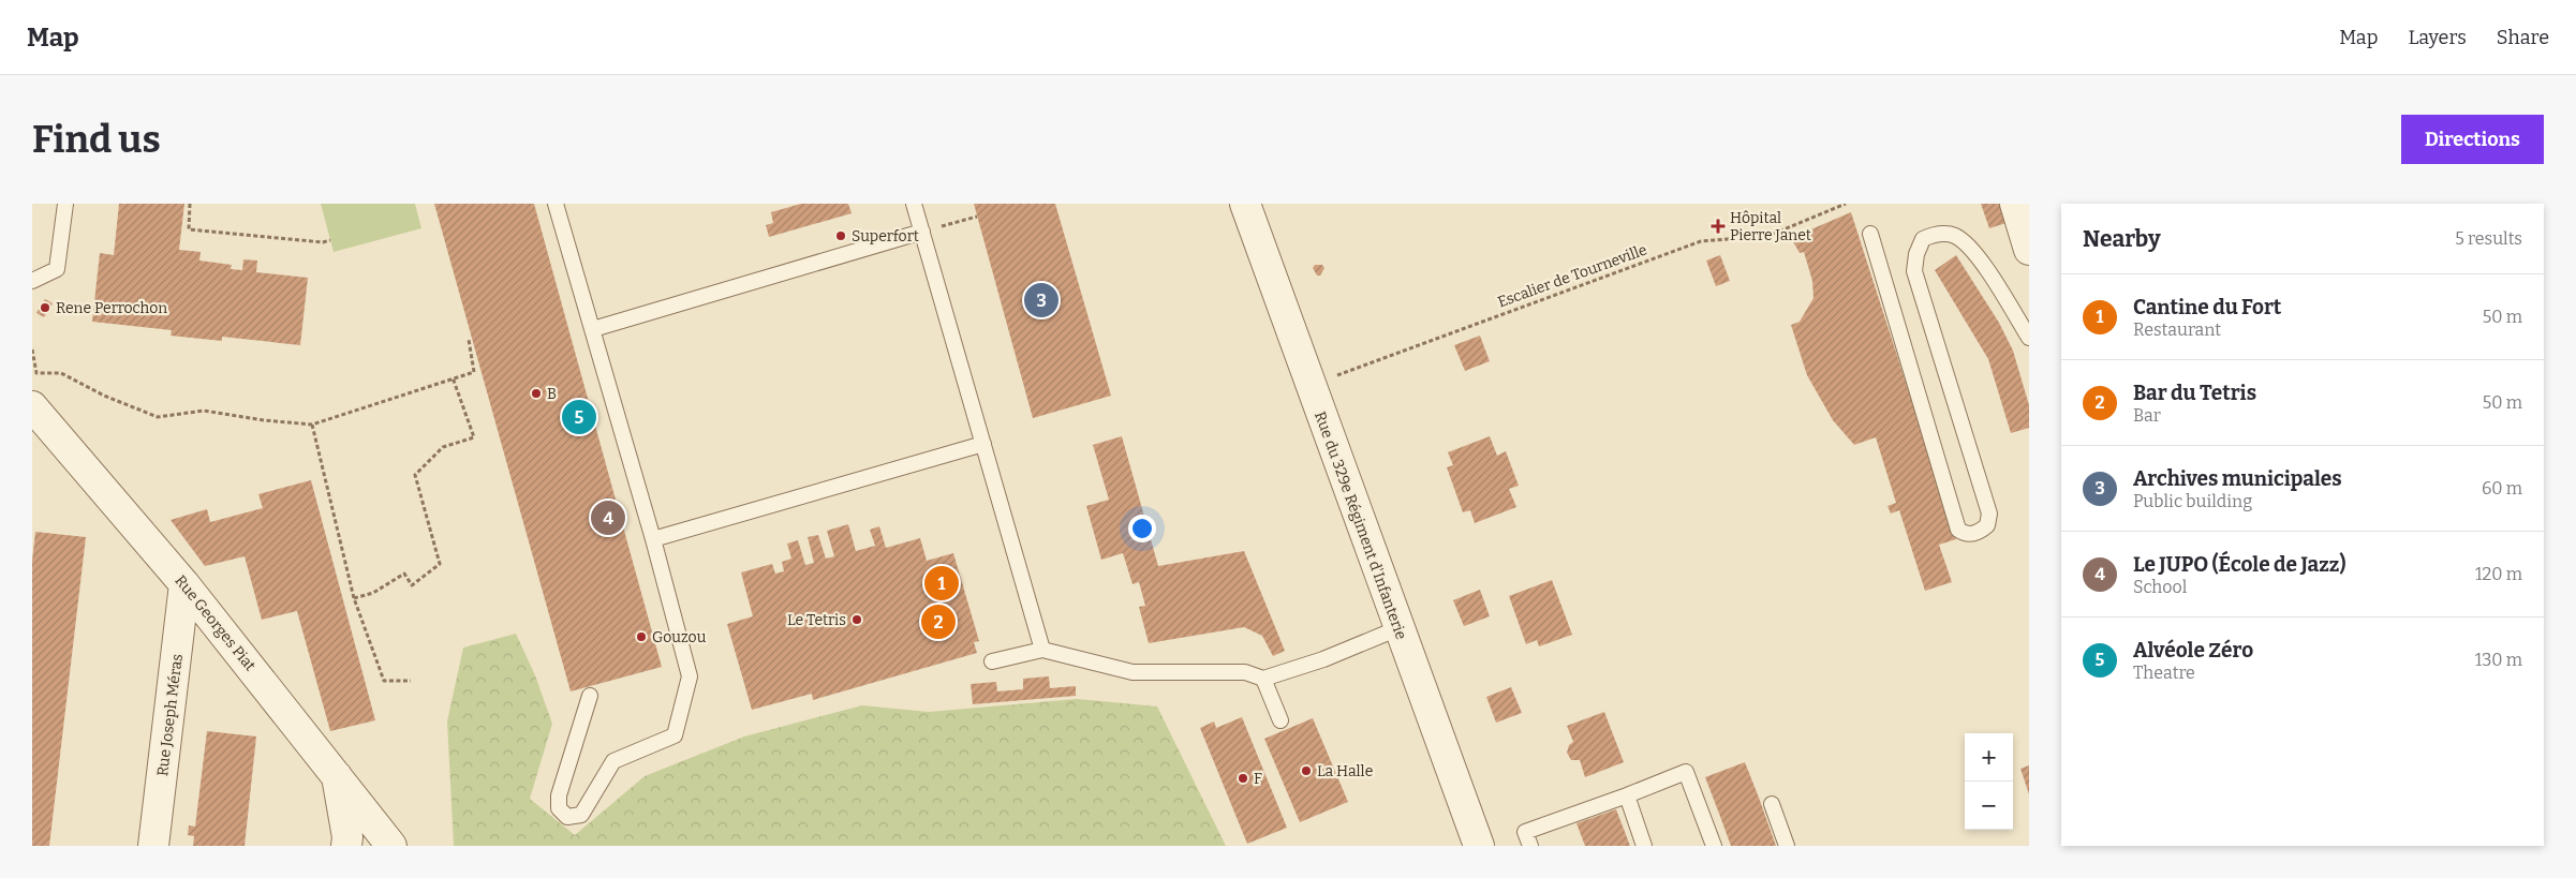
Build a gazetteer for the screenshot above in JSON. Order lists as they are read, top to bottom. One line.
{"streets":{"street":["Rue du 329e Régiment d'Infanterie","Rue Georges Piat","Rue Joseph Méras"],"path":["Escalier de Tourneville"]},"crossings":[["Escalier de Tourneville","Rue du 329e Régiment d'Infanterie"],["Rue Georges Piat","Rue Joseph Méras"]],"places":{"health":["Hôpital Pierre Janet"],"other":["Superfort","Rene Perrochon","B","Le Tetris","Gouzou","La Halle","F"]},"page":{"header":"Map","nav":["Map","Layers","Share"],"buttons":"Directions","title":"Find us","heading":["Nearby","5 results"],"list":[{"mark":"1","name":"Cantine du Fort","note":"Restaurant","value":"50 m"},{"mark":"2","name":"Bar du Tetris","note":"Bar","value":"50 m"},{"mark":"3","name":"Archives municipales","note":"Public building","value":"60 m"},{"mark":"4","name":"Le JUPO (École de Jazz)","note":"School","value":"120 m"},{"mark":"5","name":"Alvéole Zéro","note":"Theatre","value":"130 m"}],"pins":["3","5","4","1","2"],"map_buttons":["+","−"]}}
